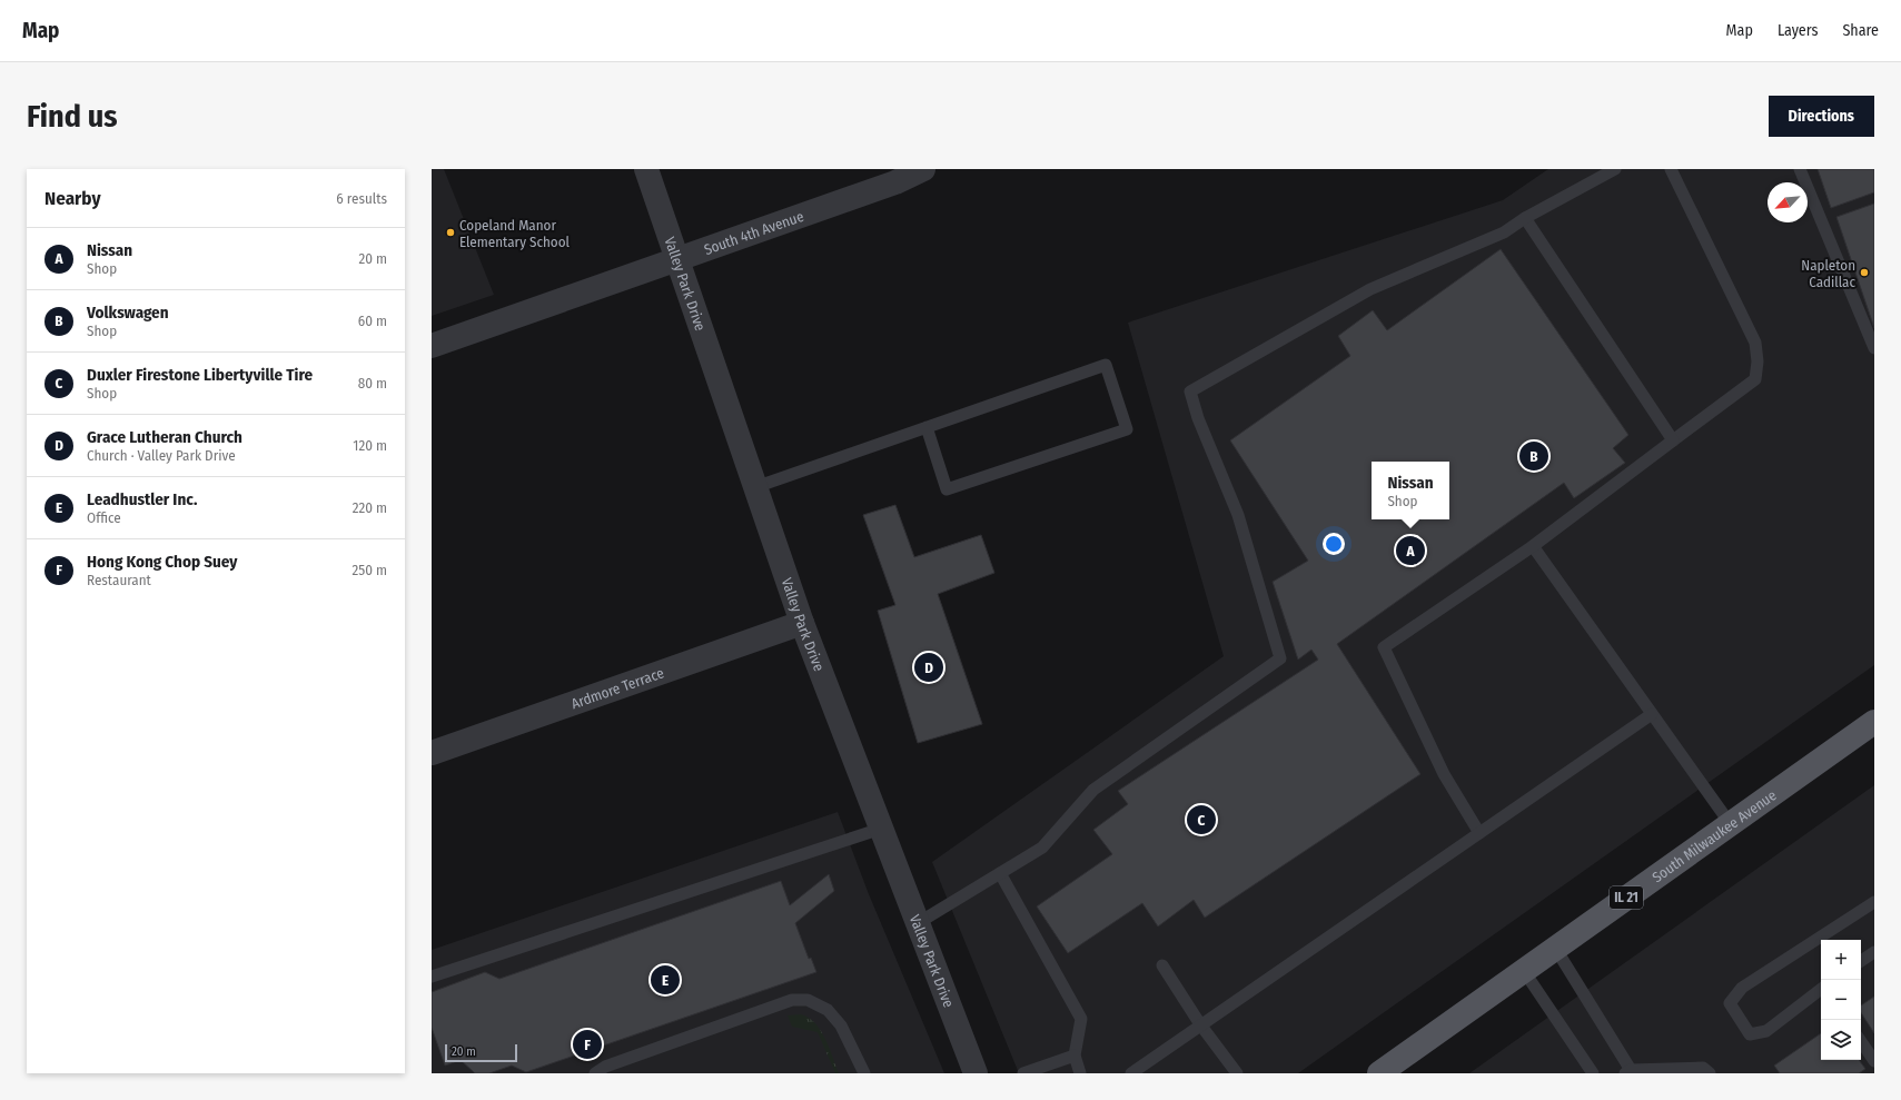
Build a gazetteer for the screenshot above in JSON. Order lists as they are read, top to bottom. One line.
{"streets":{"main road":["South Milwaukee Avenue","IL 21"],"street":["South 4th Avenue","Valley Park Drive","Ardmore Terrace"]},"crossings":[["South 4th Avenue","Valley Park Drive"],["Valley Park Drive","Ardmore Terrace"]],"places":["Copeland Manor Elementary School","Napleton Cadillac"],"scale_bar":"20 m","north":"bottom left","page":{"header":"Map","nav":["Map","Layers","Share"],"buttons":"Directions","title":"Find us","heading":["Nearby","6 results"],"list":[{"mark":"A","name":"Nissan","note":"Shop","value":"20 m"},{"mark":"B","name":"Volkswagen","note":"Shop","value":"60 m"},{"mark":"C","name":"Duxler Firestone Libertyville Tire","note":"Shop","value":"80 m"},{"mark":"D","name":"Grace Lutheran Church","note":"Church · Valley Park Drive","value":"120 m"},{"mark":"E","name":"Leadhustler Inc.","note":"Office","value":"220 m"},{"mark":"F","name":"Hong Kong Chop Suey","note":"Restaurant","value":"250 m"}],"pins":["B","A","D","C","E","F"],"popup":["Nissan","Shop"],"map_buttons":["+","−"],"scale":"20 m"}}
